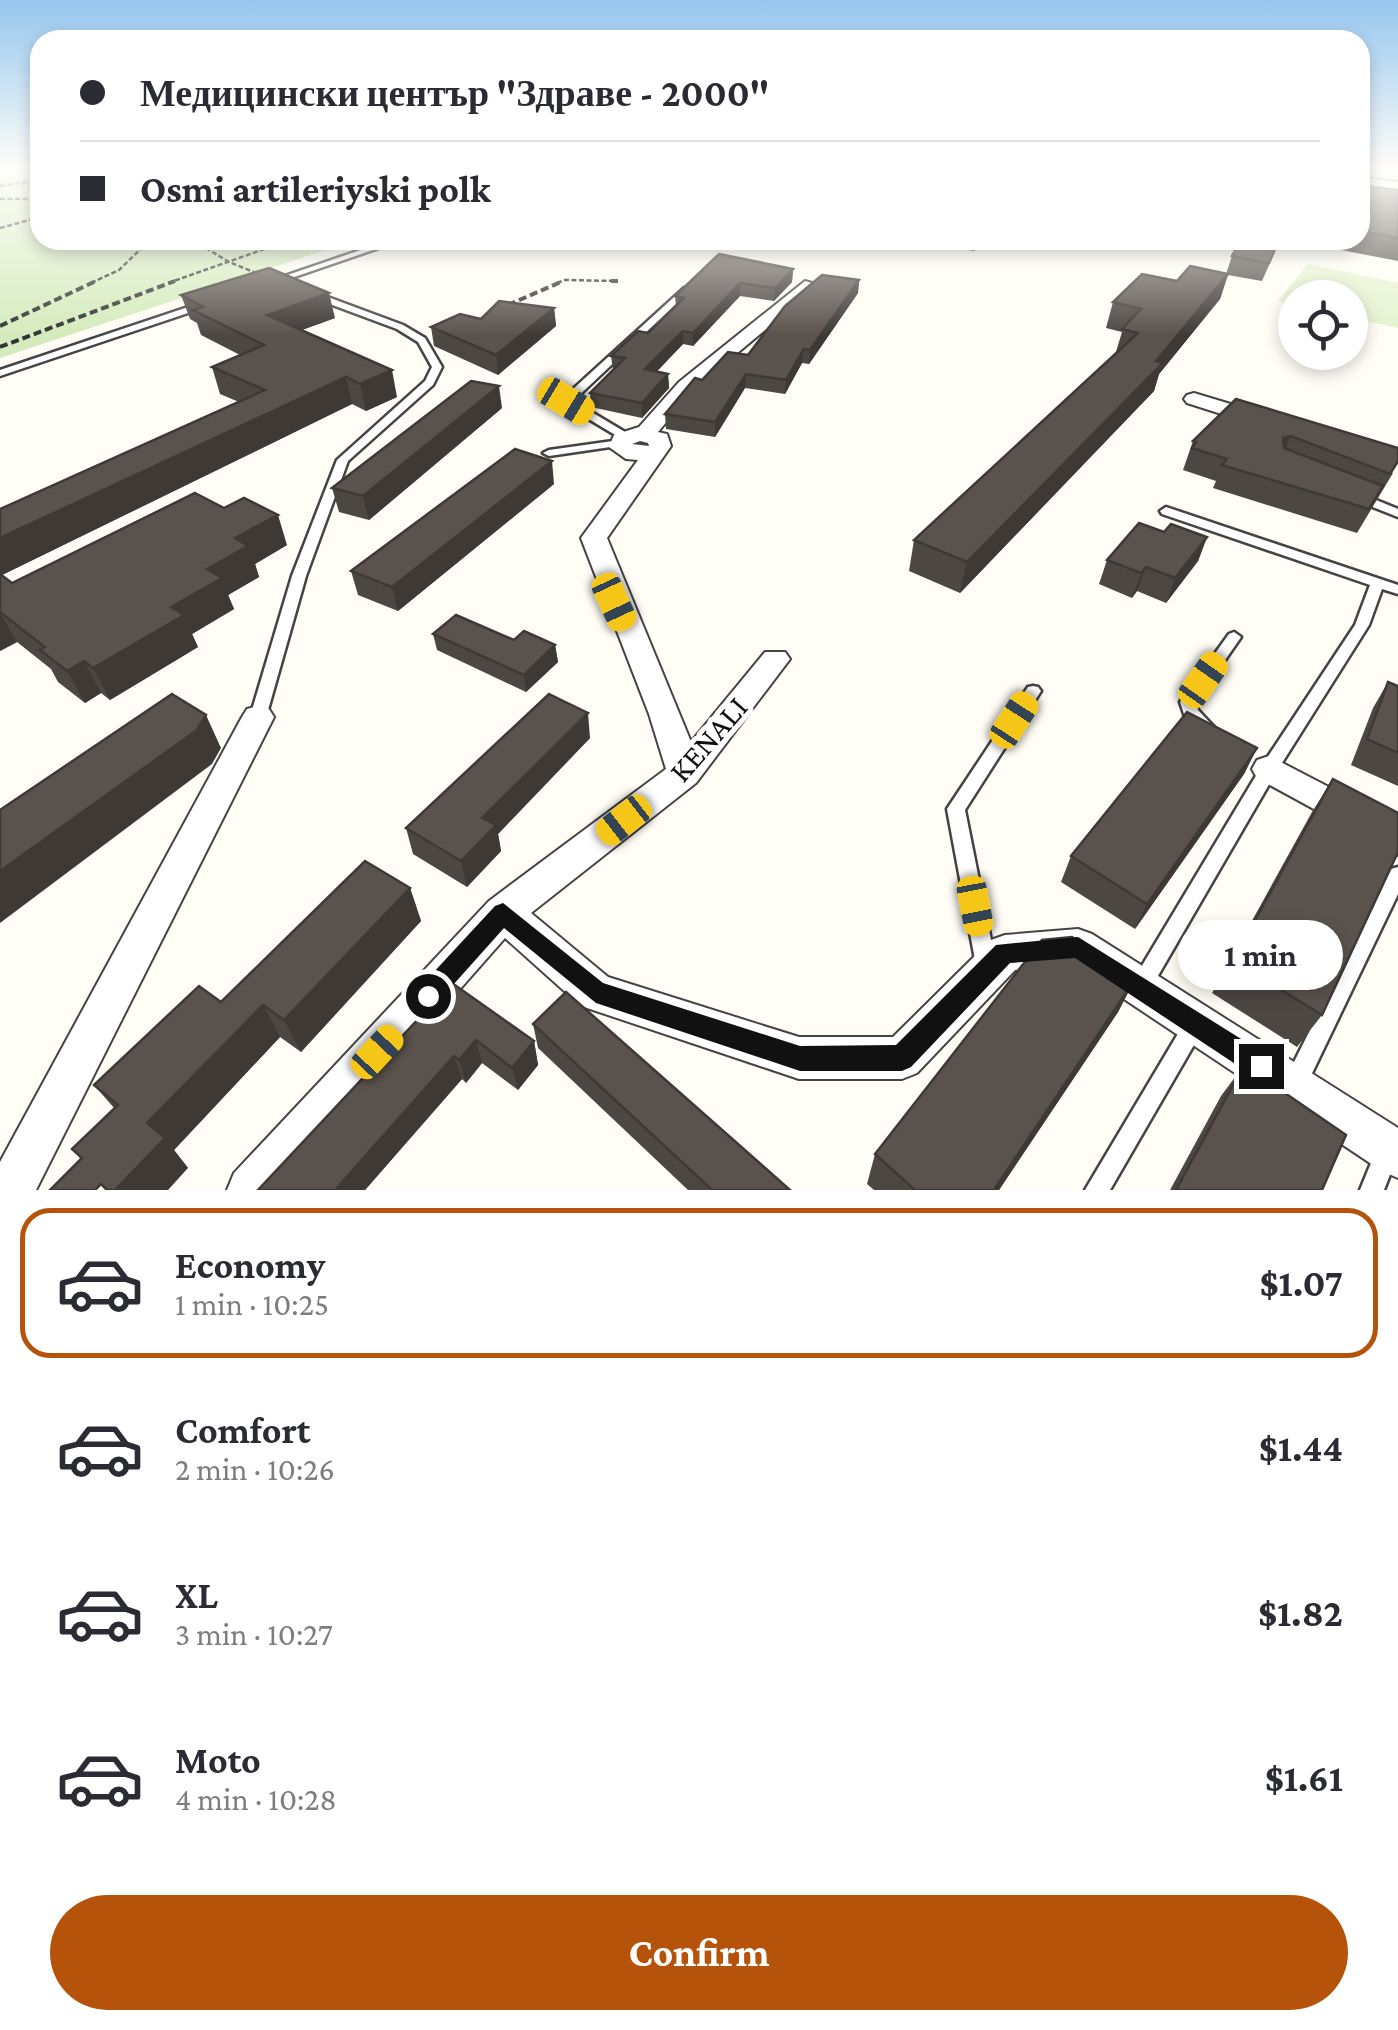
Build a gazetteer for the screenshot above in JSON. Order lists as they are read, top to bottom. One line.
{"streets":{"street":["KENALI"]},"page":{"banner":["Медицински център \"Здраве - 2000\"","Osmi artileriyski polk"],"bubble":"1 min","list":[{"name":"Economy","note":"1 min · 10:25","value":"$1.07"},{"name":"Comfort","note":"2 min · 10:26","value":"$1.44"},{"name":"XL","note":"3 min · 10:27","value":"$1.82"},{"name":"Moto","note":"4 min · 10:28","value":"$1.61"}],"buttons":"Confirm"}}
